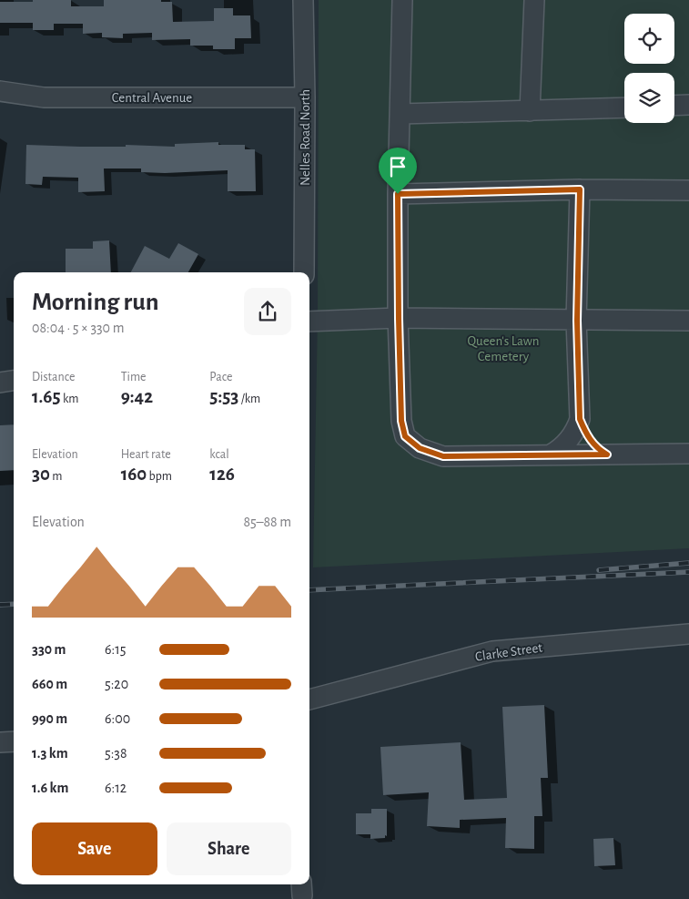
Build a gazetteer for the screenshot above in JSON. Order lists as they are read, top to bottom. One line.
{"streets":{"street":["Central Avenue","Nelles Road North","Clarke Street"]},"crossings":[["Central Avenue","Nelles Road North"]],"parks":["Queen's Lawn Cemetery"],"page":{"heading":["Morning run","08:04 · 5 × 330 m"],"stats":[["Distance","1.65 km"],["Time","9:42"],["Pace","5:53 /km"],["Elevation","30 m"],["Heart rate","160 bpm"],["kcal","126"]],"chart":["Elevation","85–88 m"],"list":[{"name":"330 m","note":"6:15"},{"name":"660 m","note":"5:20"},{"name":"990 m","note":"6:00"},{"name":"1.3 km","note":"5:38"},{"name":"1.6 km","note":"6:12"}],"buttons":["Save","Share"]}}
